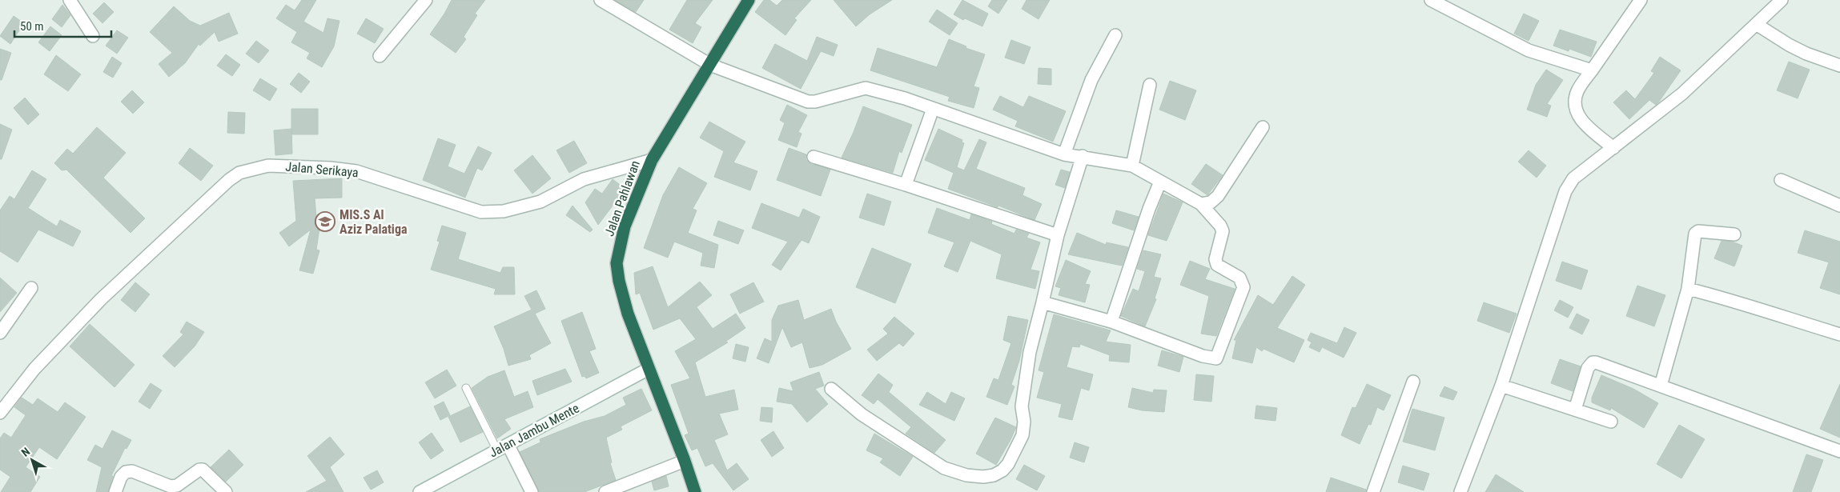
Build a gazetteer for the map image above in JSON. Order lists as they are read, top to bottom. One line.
{"streets":{"highway":["Jalan Pahlawan"],"street":["Jalan Serikaya","Jalan Jambu Mente"]},"crossings":[["Jalan Serikaya","Jalan Pahlawan"],["Jalan Pahlawan","Jalan Jambu Mente"]],"places":{"school or university":["MIS.S Al Aziz Palatiga"]},"scale_bar":"50 m","north":"top left"}
